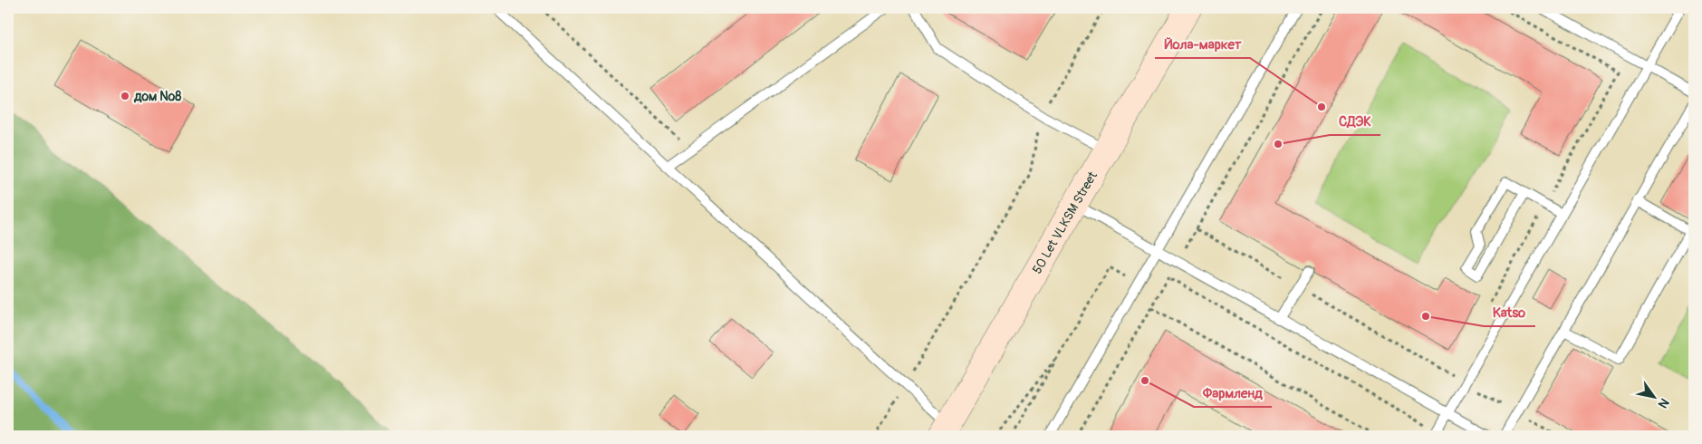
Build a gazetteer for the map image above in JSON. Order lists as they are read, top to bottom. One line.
{"streets":{"main road":["50 Let VLKSM Street"]},"places":["дом №8","Йола-маркет","СДЭК","Katso","Фармленд"],"north":"bottom right"}
